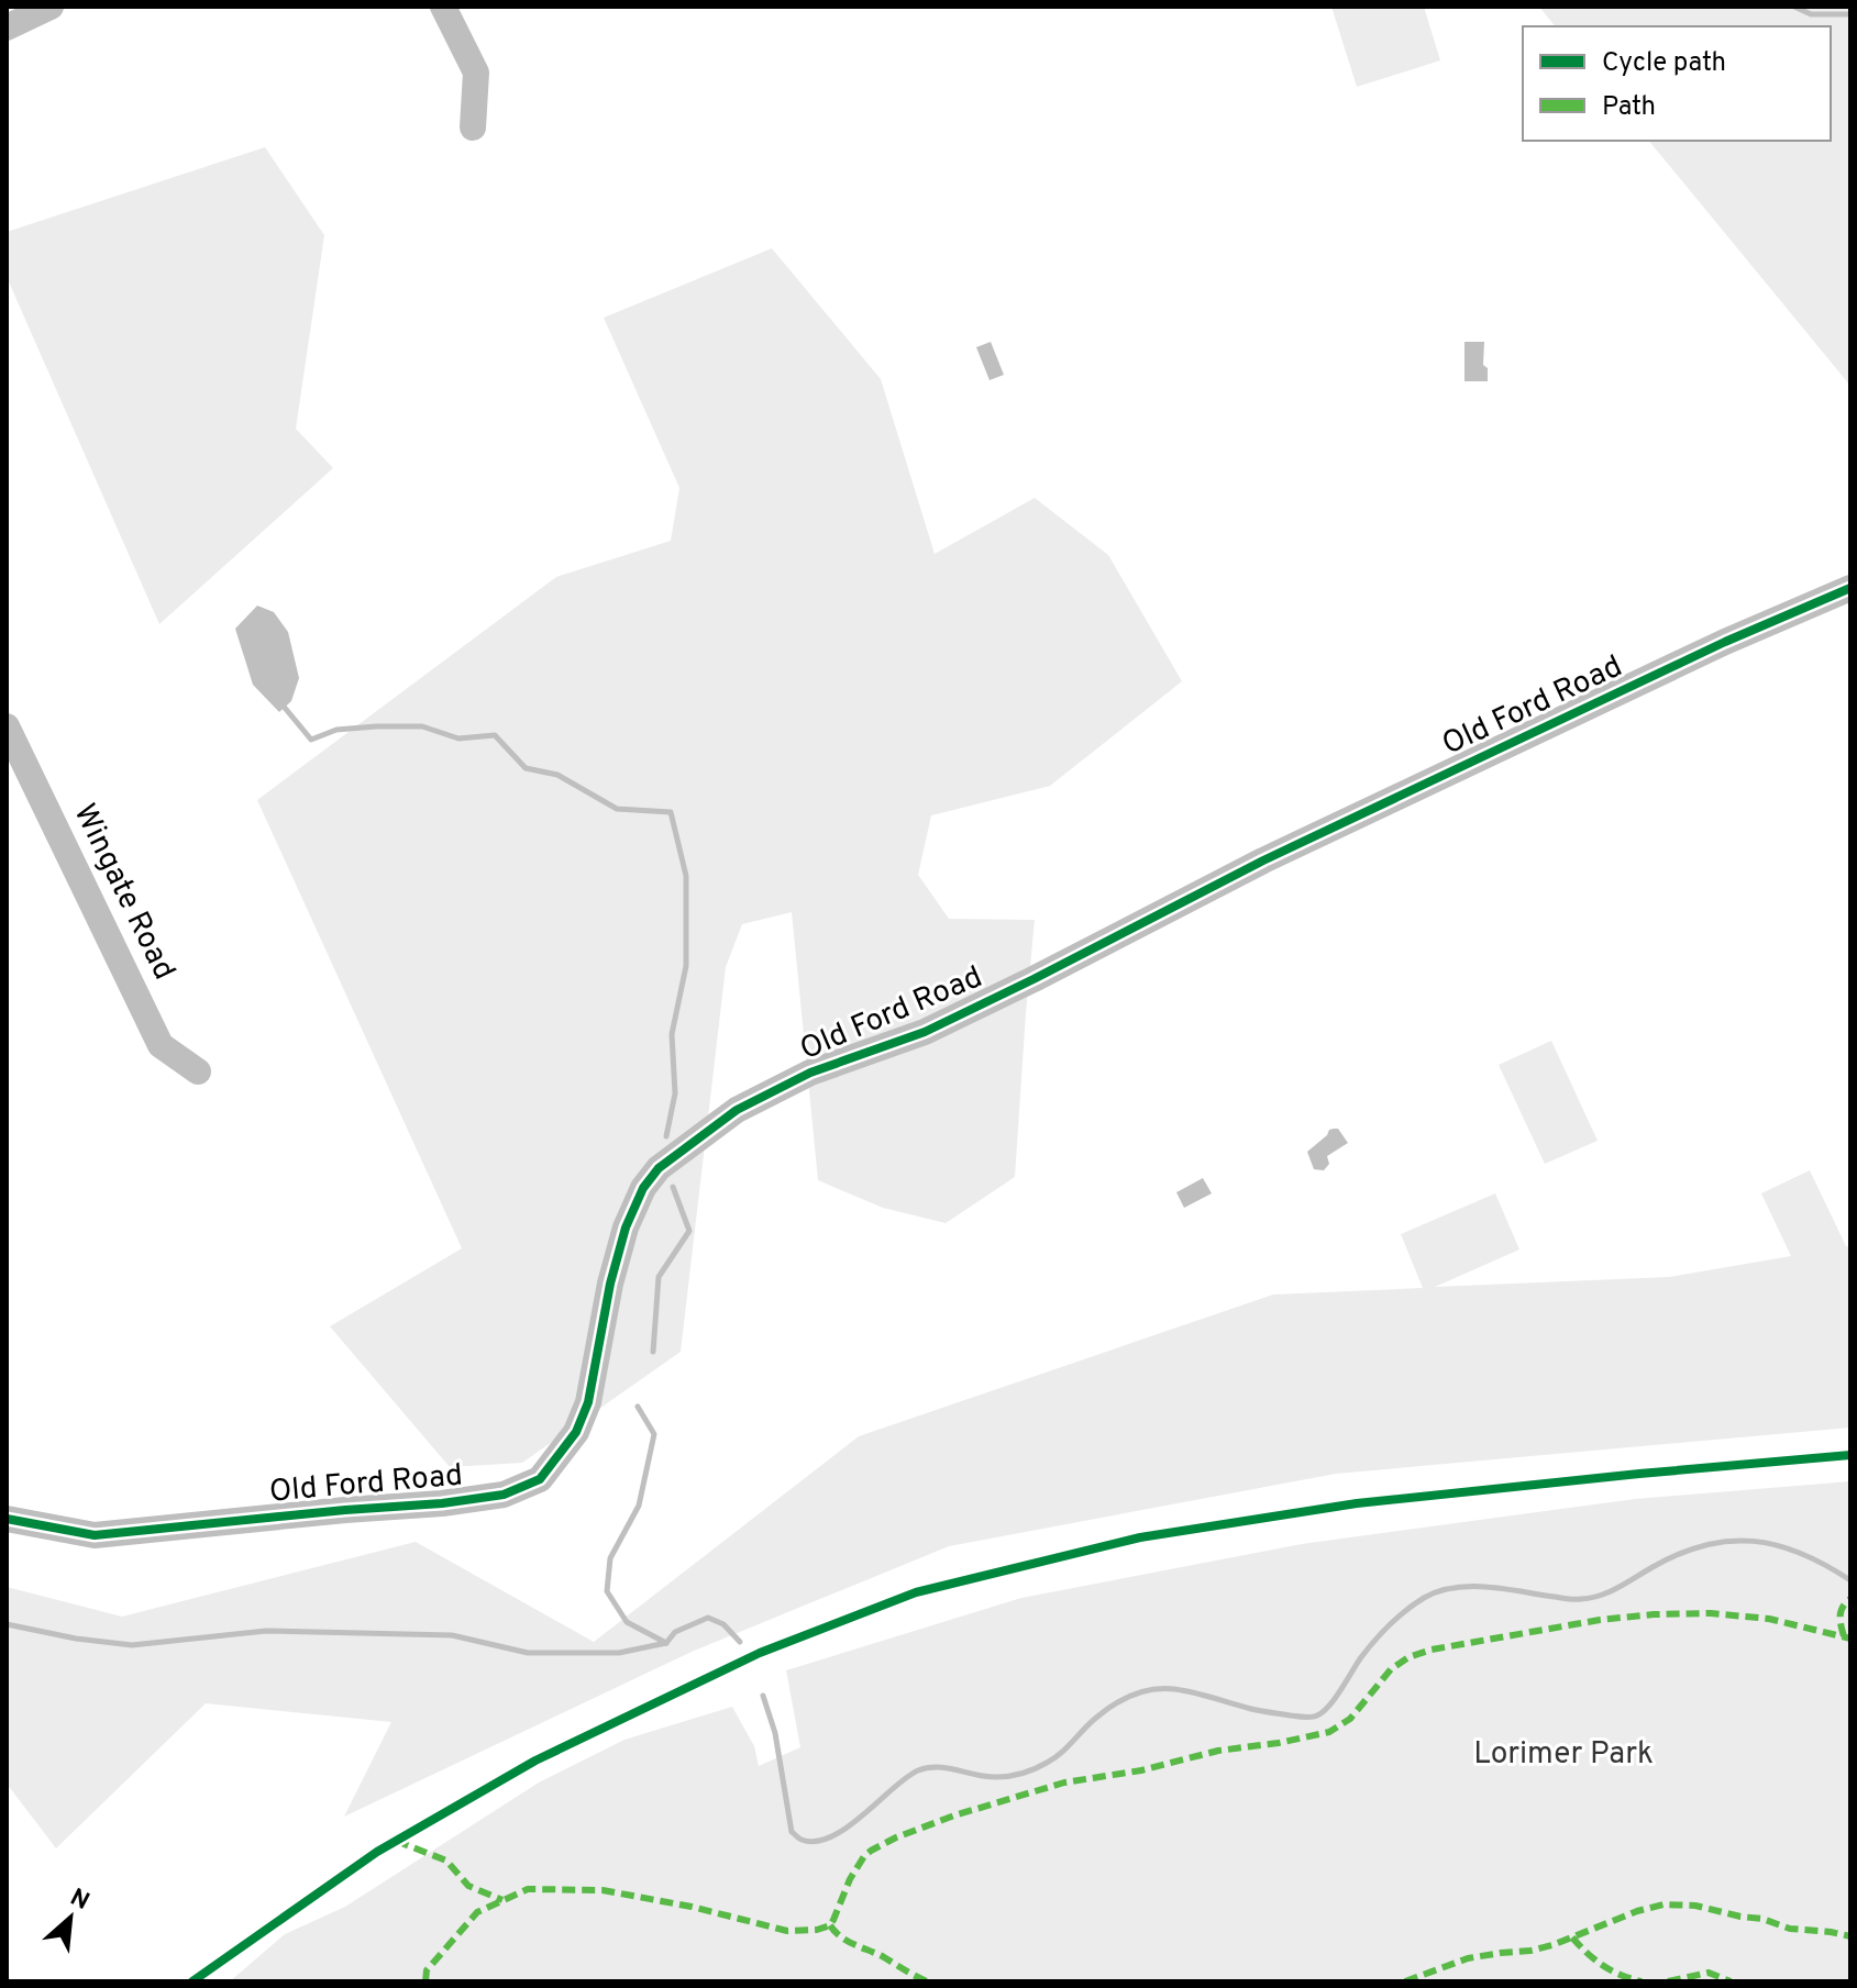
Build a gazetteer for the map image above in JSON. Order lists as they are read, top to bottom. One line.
{"streets":{"street":["Old Ford Road","Wingate Road"]},"parks":["Lorimer Park"],"legend":["Cycle path","Path"],"north":"top right"}
